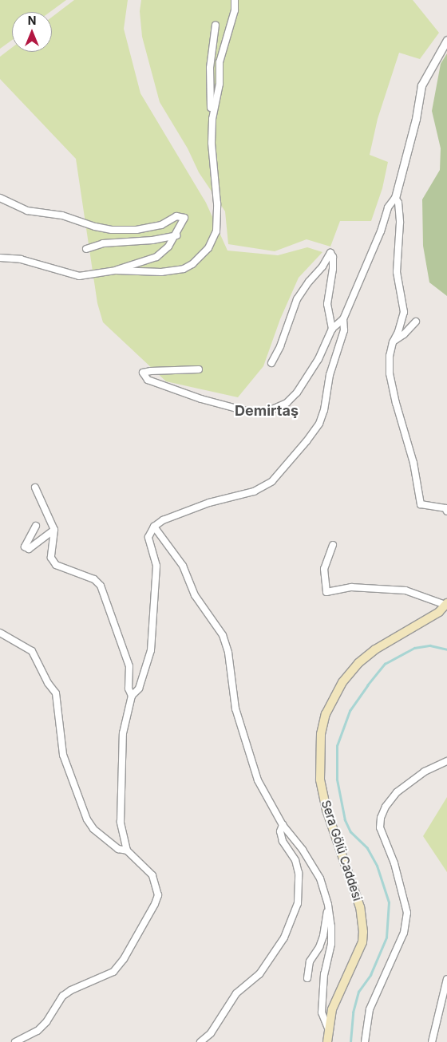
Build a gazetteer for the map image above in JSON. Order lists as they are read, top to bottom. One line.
{"streets":{"main road":["Sera Gölü Caddesi"]},"districts":["Demirtaş"],"north":"top"}
